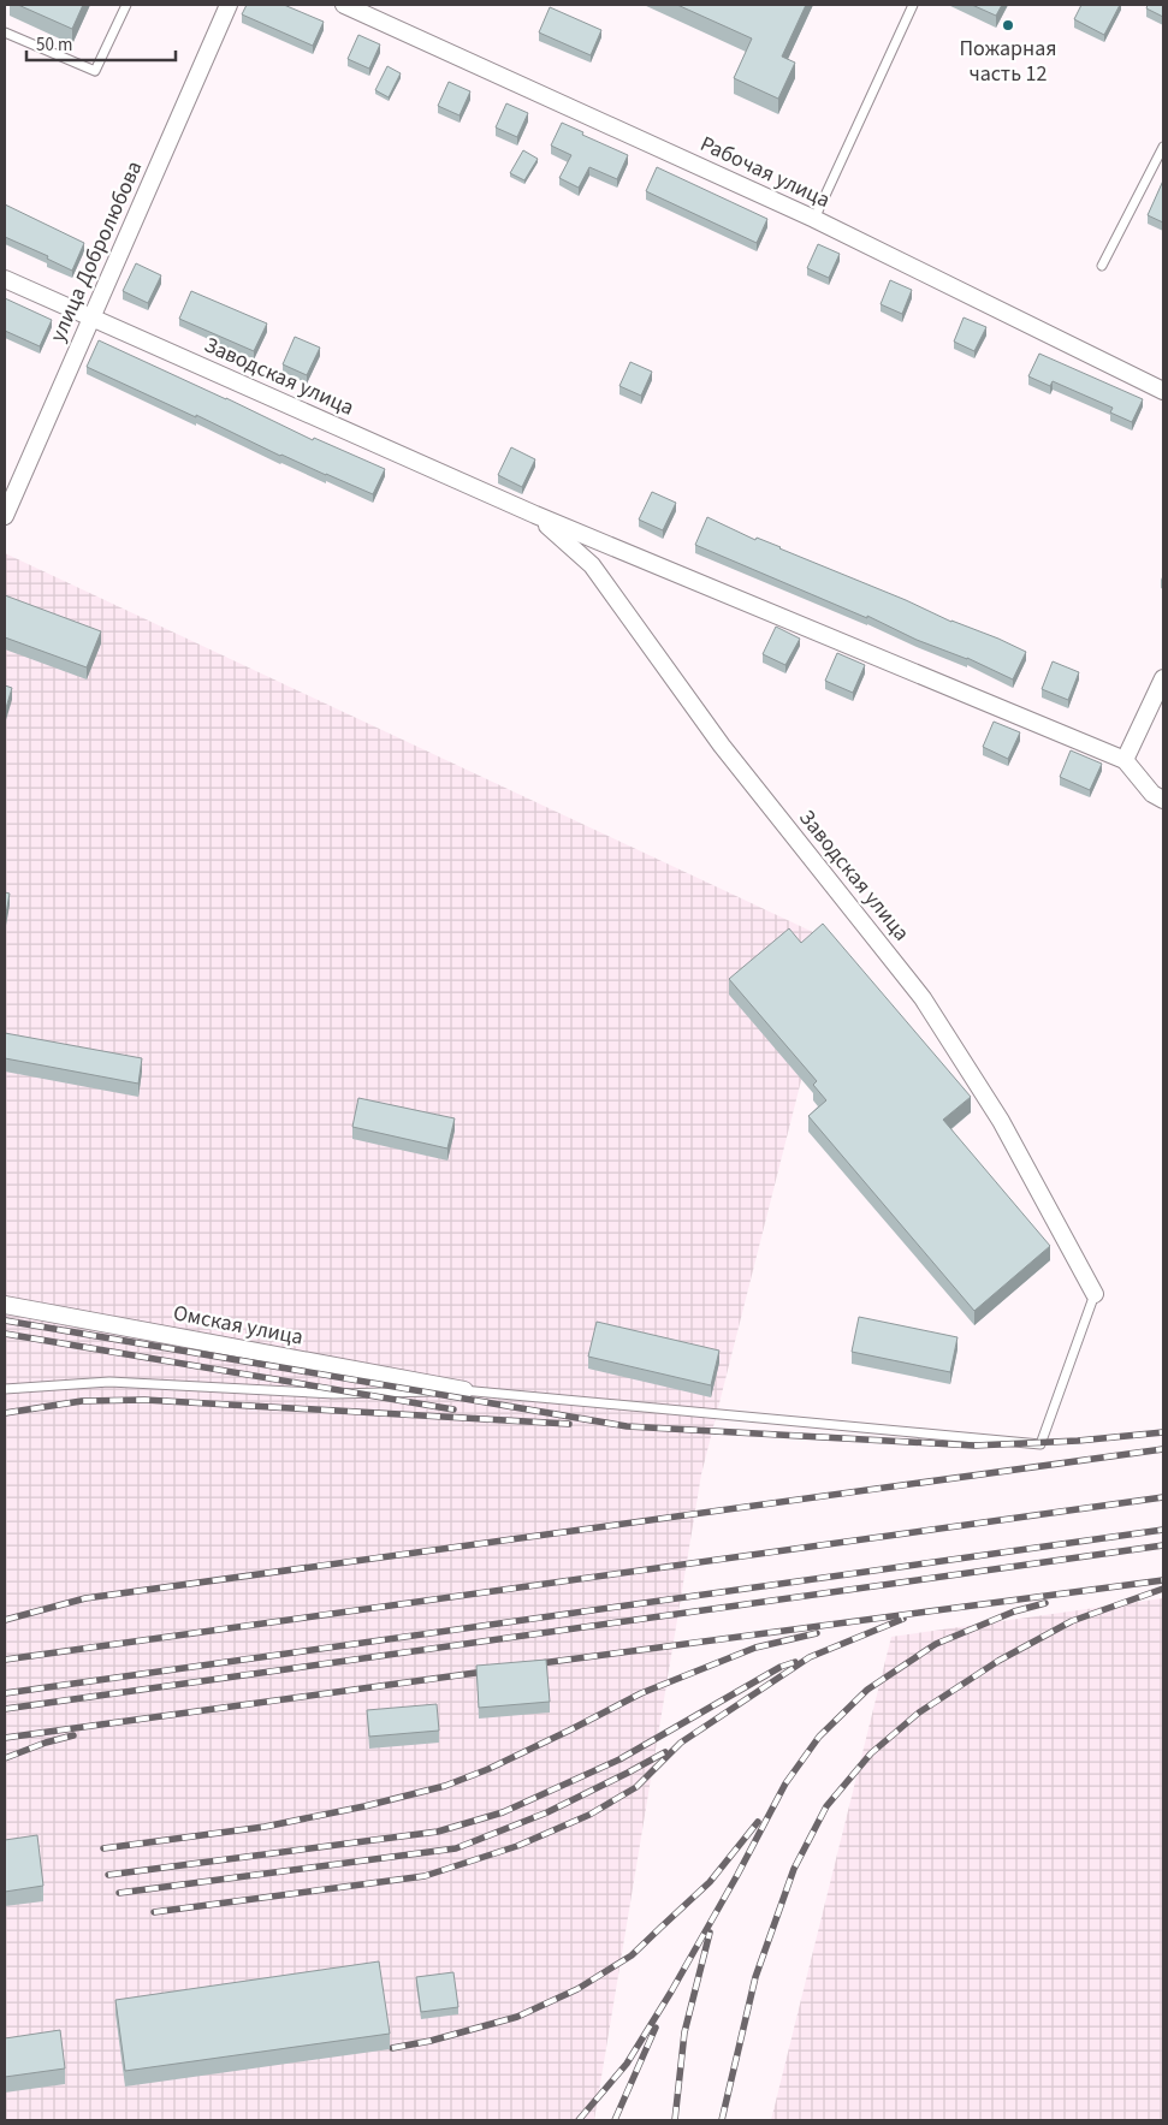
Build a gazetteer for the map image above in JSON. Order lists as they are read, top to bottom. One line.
{"streets":{"street":["Рабочая улица","улица Добролюбова","Заводская улица","Омская улица"]},"crossings":[["улица Добролюбова","Заводская улица"]],"places":["Пожарная часть 12"],"scale_bar":"50 m"}
